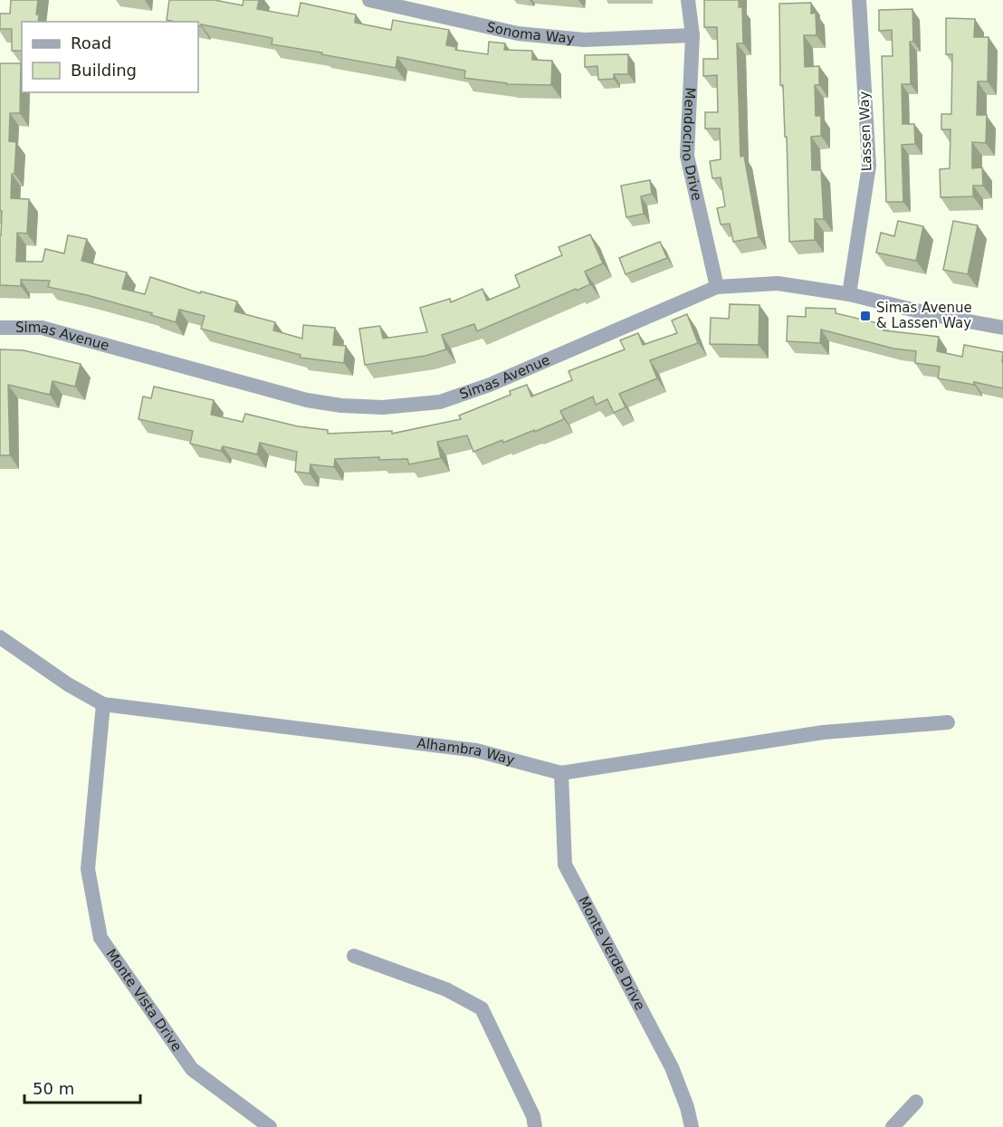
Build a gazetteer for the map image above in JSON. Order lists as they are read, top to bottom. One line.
{"streets":{"street":["Sonoma Way","Lassen Way","Mendocino Drive","Simas Avenue","Alhambra Way","Monte Verde Drive","Monte Vista Drive"]},"crossings":[["Sonoma Way","Mendocino Drive"],["Lassen Way","Simas Avenue"],["Mendocino Drive","Simas Avenue"],["Alhambra Way","Monte Verde Drive"],["Alhambra Way","Monte Vista Drive"]],"places":{"transit":["Simas Avenue & Lassen Way"]},"legend":["Road","Building"],"scale_bar":"50 m"}
